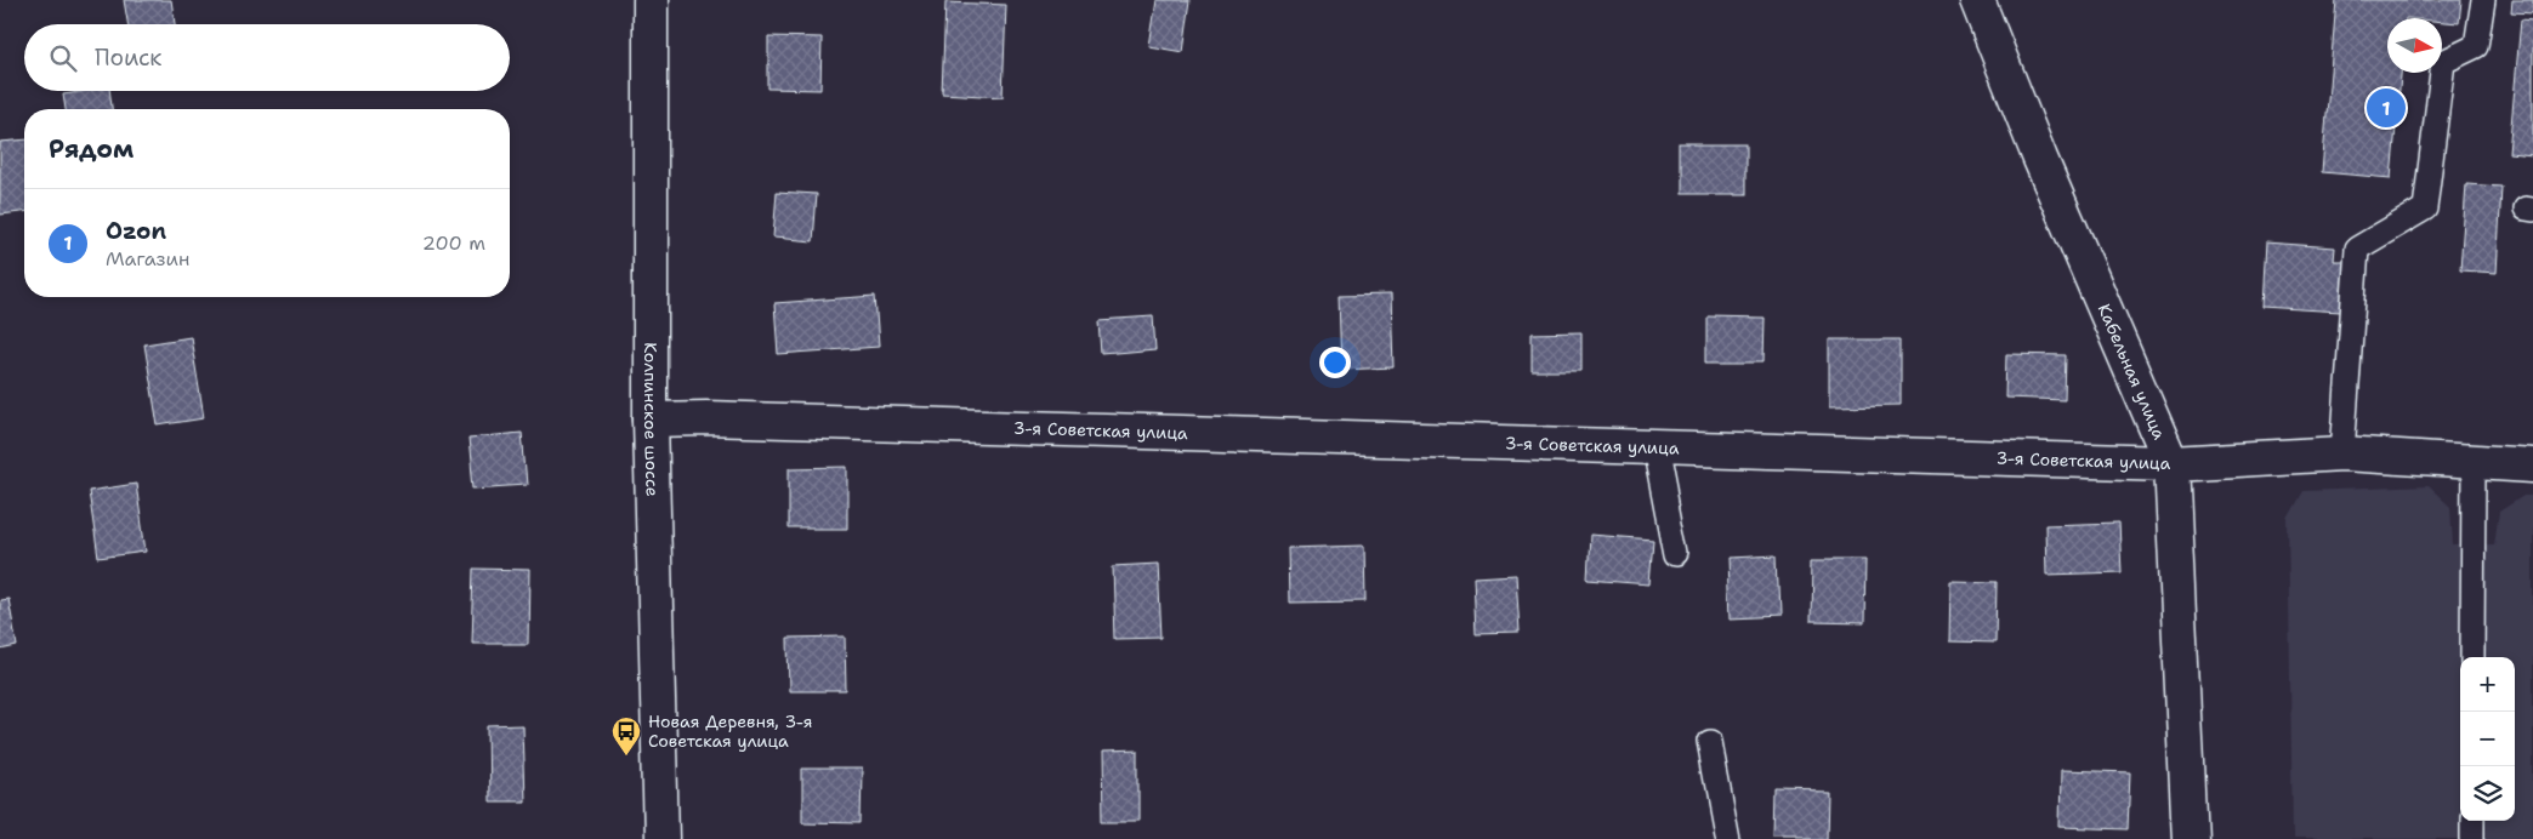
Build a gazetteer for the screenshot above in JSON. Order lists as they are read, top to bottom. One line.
{"streets":{"street":["Кабельная улица","Колпинское шоссе","3-я Советская улица"]},"crossings":[["Кабельная улица","3-я Советская улица"],["Колпинское шоссе","3-я Советская улица"]],"places":{"bus stop":["Новая Деревня, 3-я Советская улица"]},"north":"right","page":{"search":"Поиск","pins":"1","heading":"Рядом","list":[{"mark":"1","name":"Ozon","note":"Магазин","value":"200 m"}],"map_buttons":["+","−"]}}
